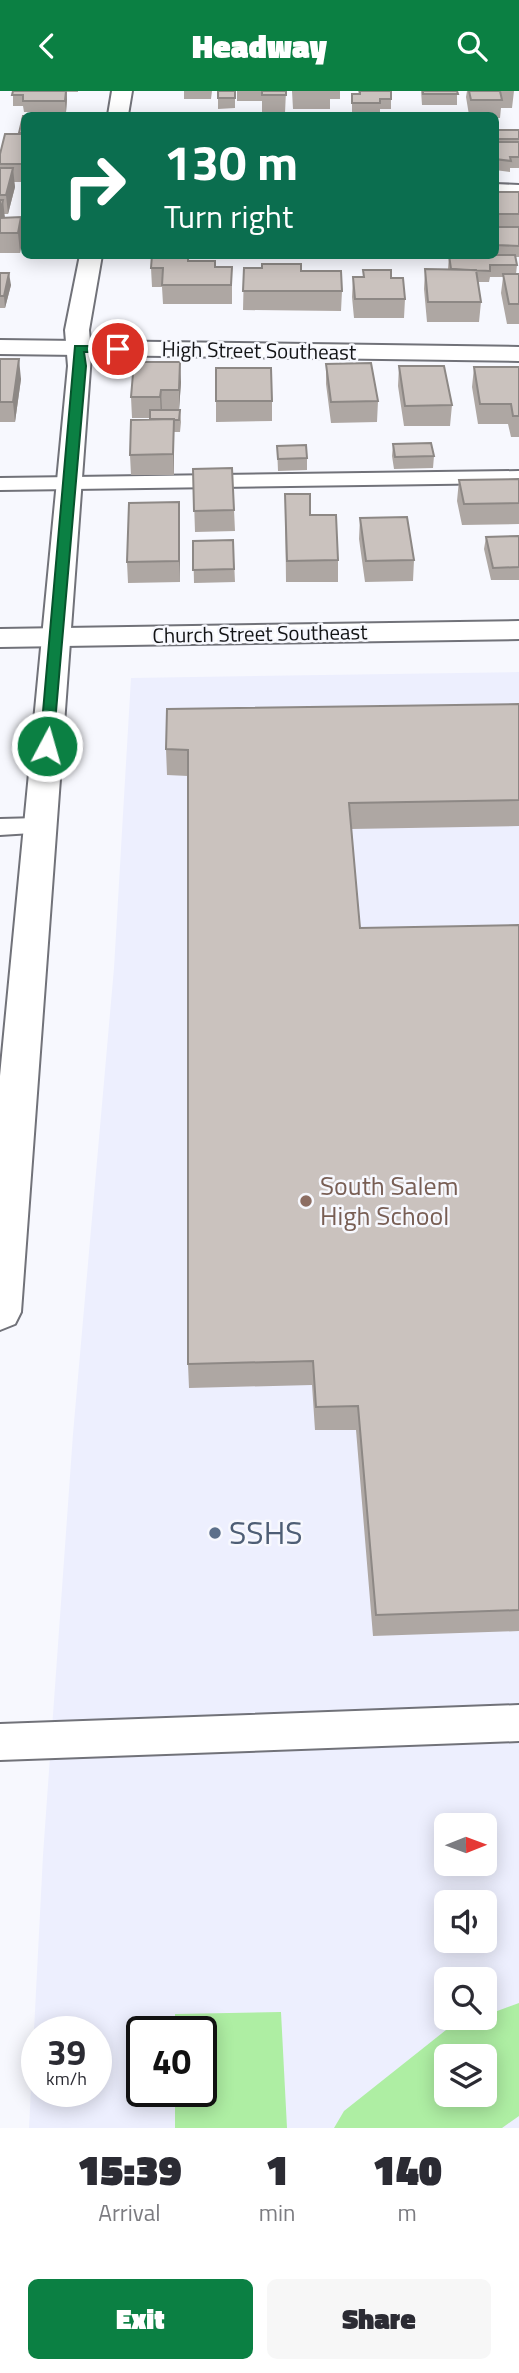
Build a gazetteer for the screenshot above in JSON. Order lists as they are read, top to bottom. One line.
{"streets":{"street":["High Street Southeast","Church Street Southeast"]},"places":["South Salem High School","SSHS"],"north":"right","page":{"header":"Headway","turn":["130 m","Turn right"],"speed":"39 km/h","limit":"40","eta":["15:39","Arrival","1","min","140","m"],"buttons":["Exit","Share"]}}
